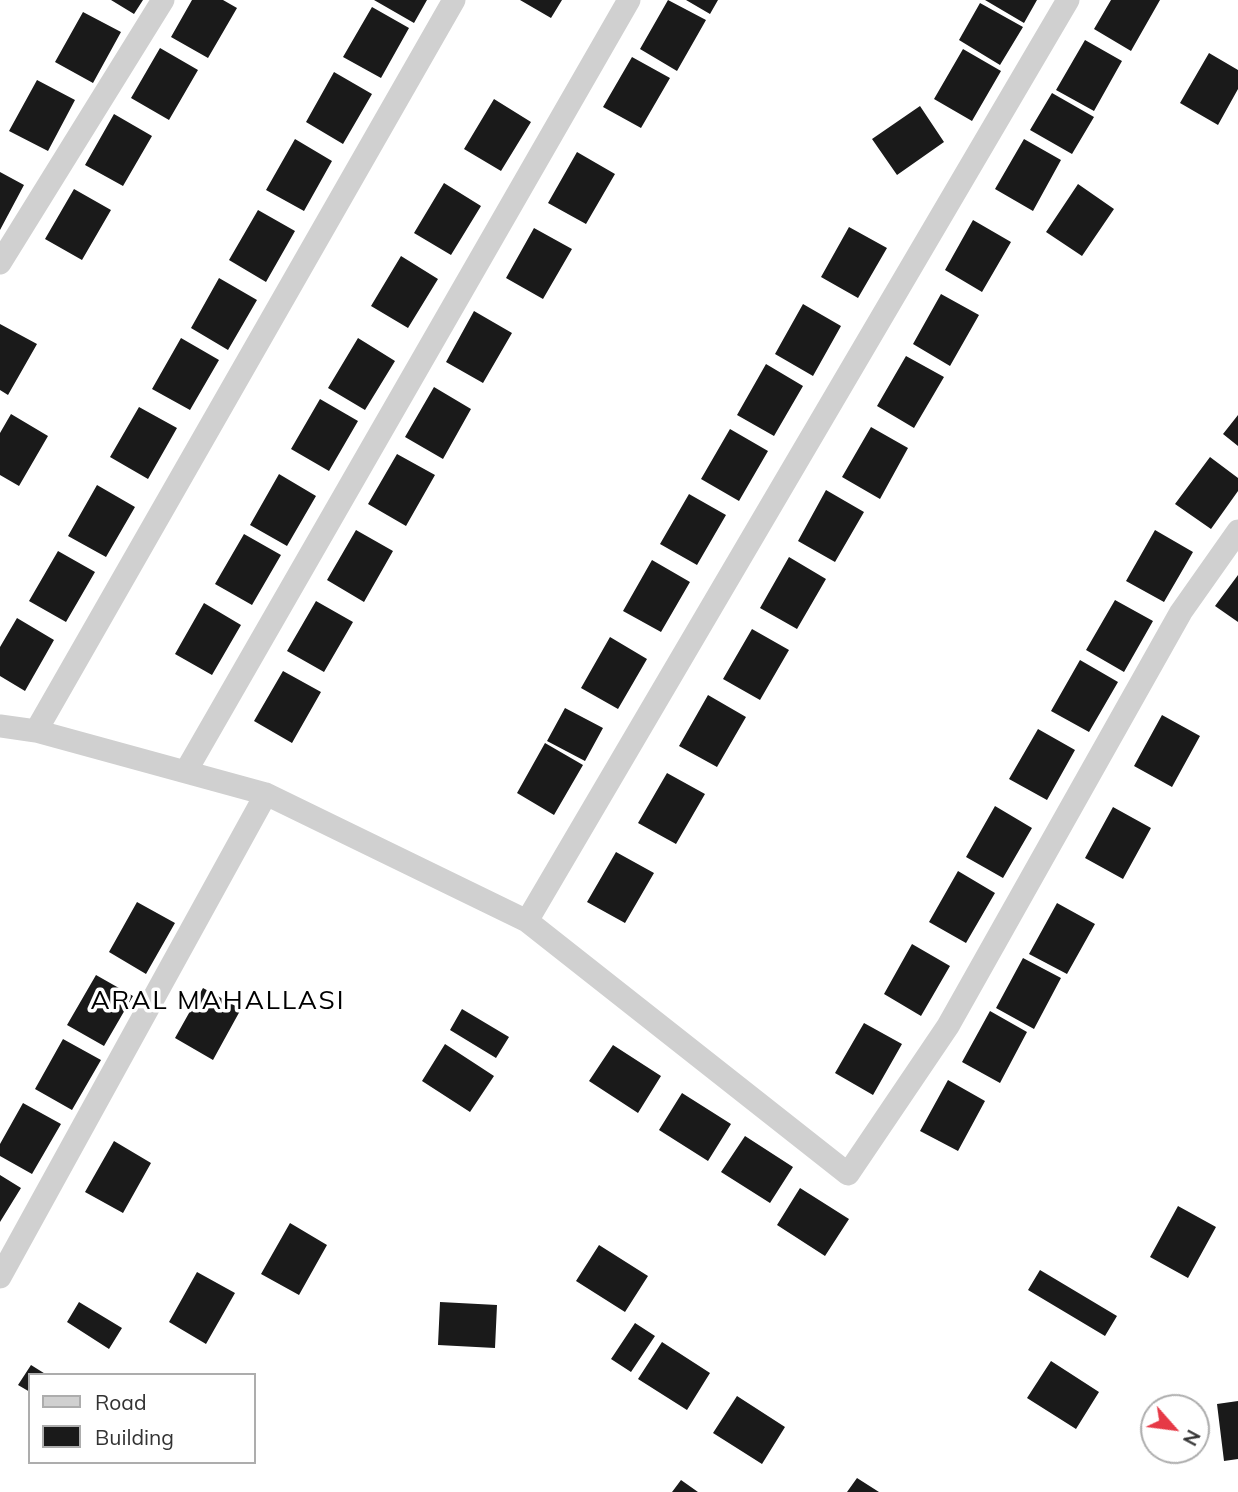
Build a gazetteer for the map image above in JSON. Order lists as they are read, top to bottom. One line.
{"districts":["ARAL MAHALLASI"],"legend":["Road","Building"],"north":"bottom right"}
